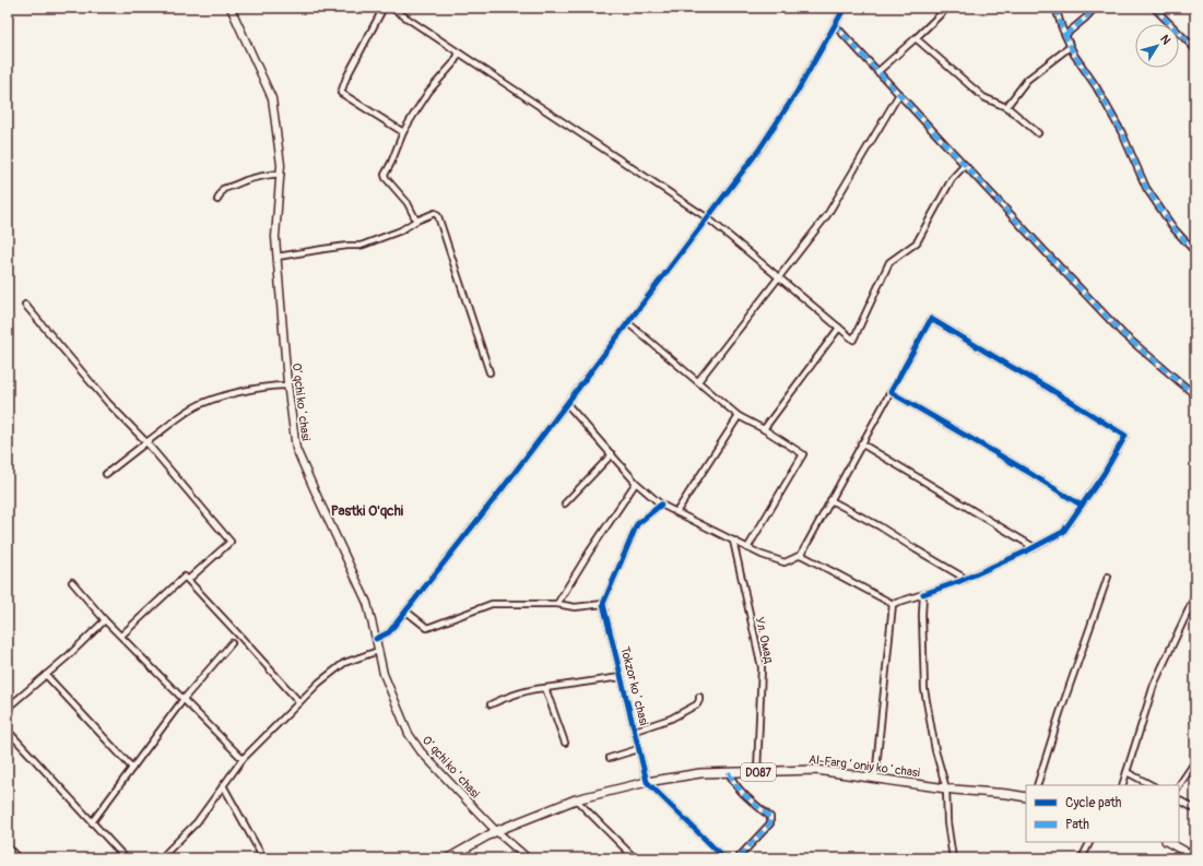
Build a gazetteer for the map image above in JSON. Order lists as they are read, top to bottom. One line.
{"streets":{"main road":["Oʻqchi koʻchasi","Al-Fargʻoniy koʻchasi","D087"],"street":["Ул. Омад","Tokzor koʻchasi"]},"crossings":[["Oʻqchi koʻchasi","Al-Fargʻoniy koʻchasi"],["Oʻqchi koʻchasi","D087"],["Ул. Омад","Al-Fargʻoniy koʻchasi"],["Tokzor koʻchasi","Al-Fargʻoniy koʻchasi"],["Al-Fargʻoniy koʻchasi","D087"]],"districts":["Pastki O'qchi"],"legend":["Cycle path","Path"],"north":"top right"}
